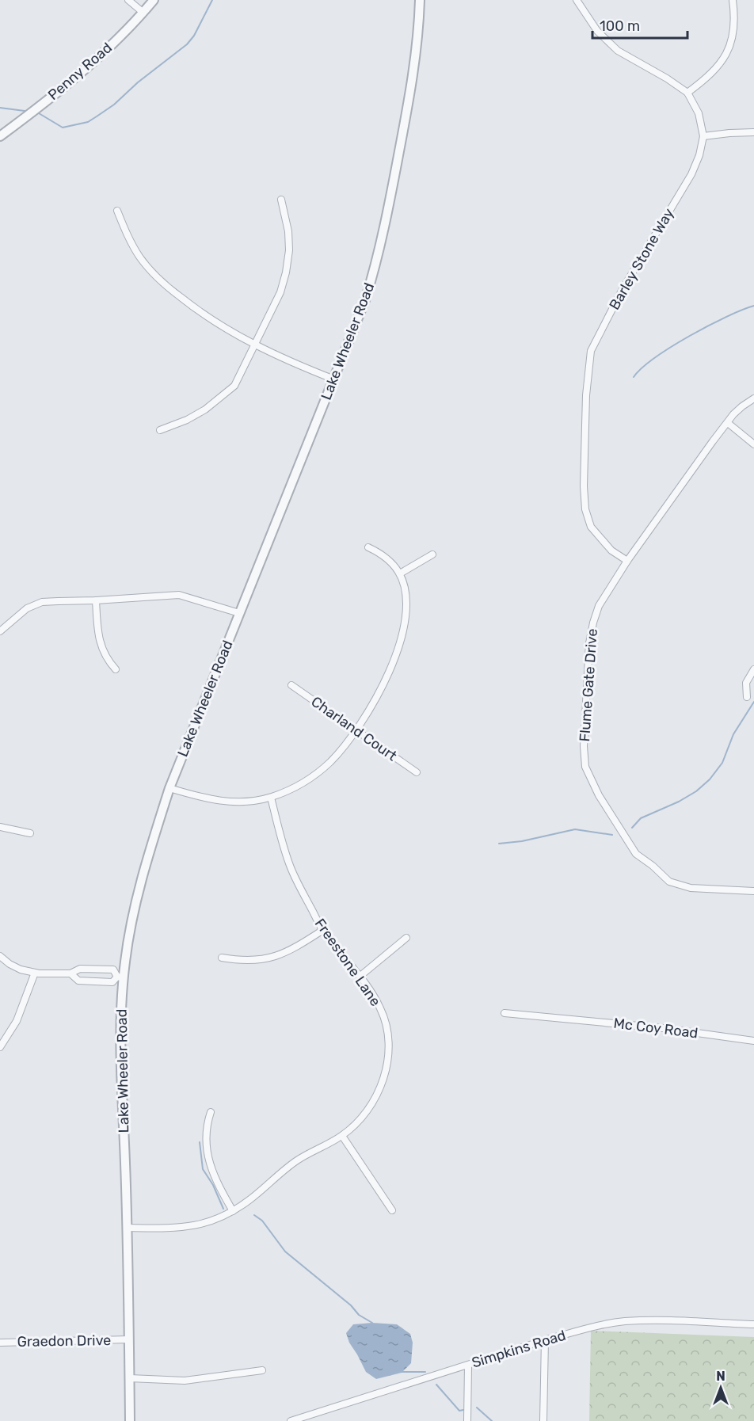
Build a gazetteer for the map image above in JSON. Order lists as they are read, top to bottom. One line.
{"streets":{"street":["Penny Road","Barley Stone Way","Lake Wheeler Road","Flume Gate Drive","Charland Court","Freestone Lane","Mc Coy Road","Graedon Drive","Simpkins Road"]},"crossings":[["Barley Stone Way","Flume Gate Drive"],["Lake Wheeler Road","Freestone Lane"],["Lake Wheeler Road","Graedon Drive"]],"scale_bar":"100 m","north":"top"}
